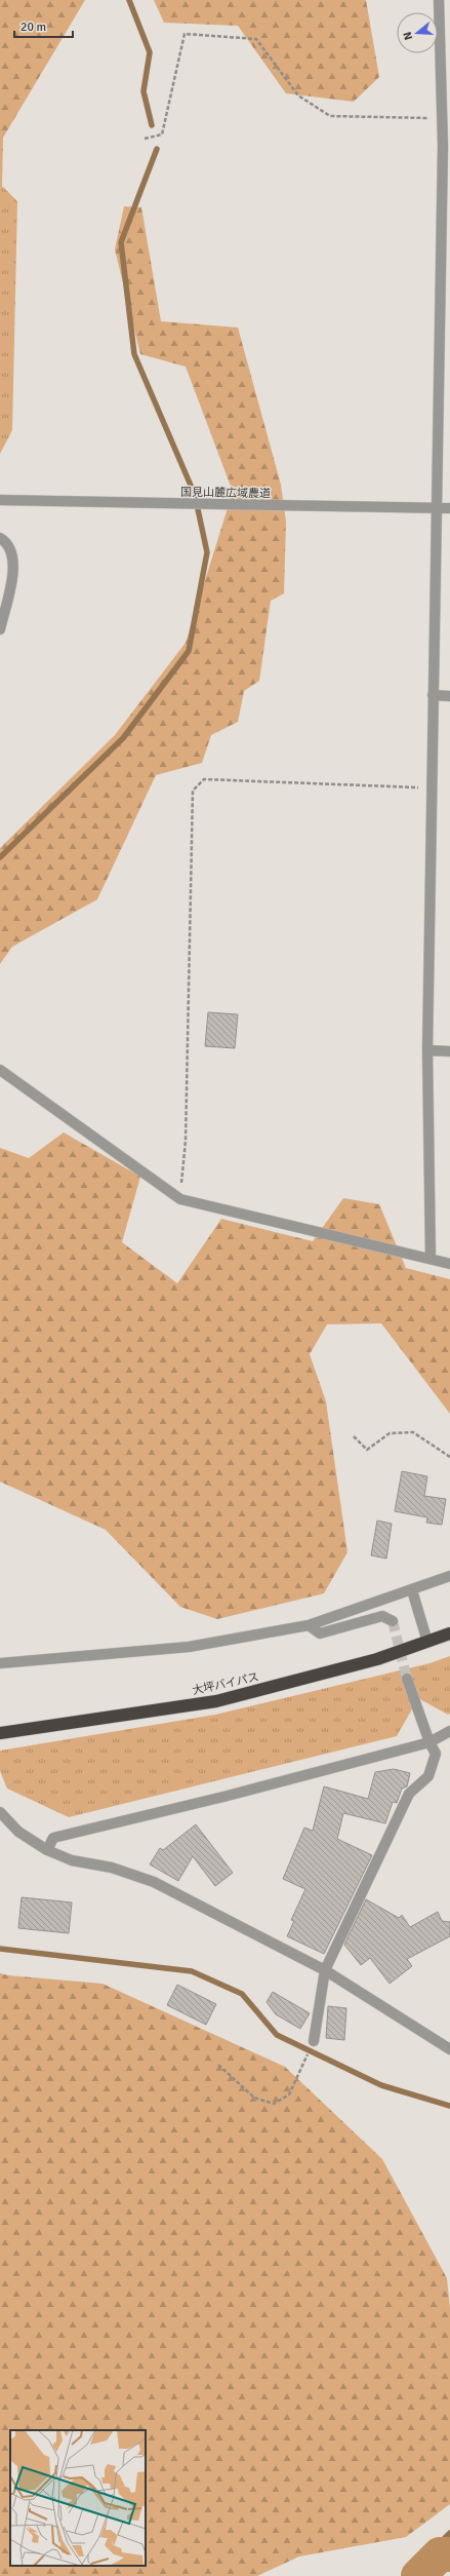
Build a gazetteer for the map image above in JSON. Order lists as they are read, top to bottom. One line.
{"streets":{"highway":["大坪バイパス"],"street":["国見山麓広域農道"]},"scale_bar":"20 m","north":"left"}
